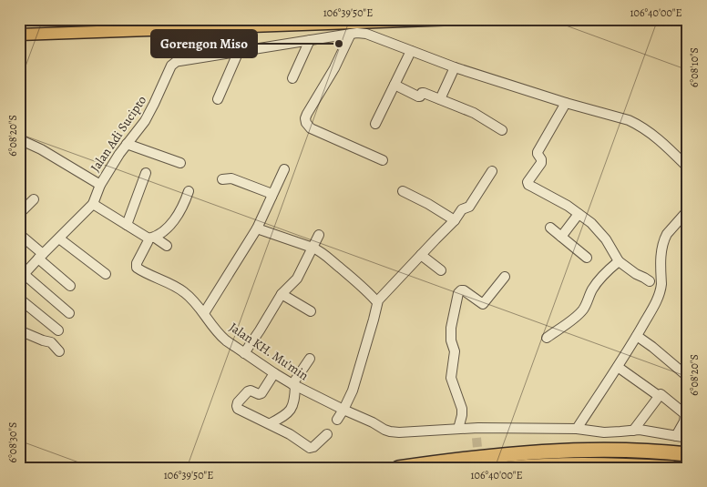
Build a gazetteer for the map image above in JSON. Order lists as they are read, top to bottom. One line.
{"streets":{"street":["Jalan Adi Sucipto","Jalan KH. Mu'min"]},"places":["Gorengon Miso"],"coordinates":["106°39'50\"E","106°40'00\"E","6°08'10\"S","6°08'20\"S","6°08'30\"S"]}
